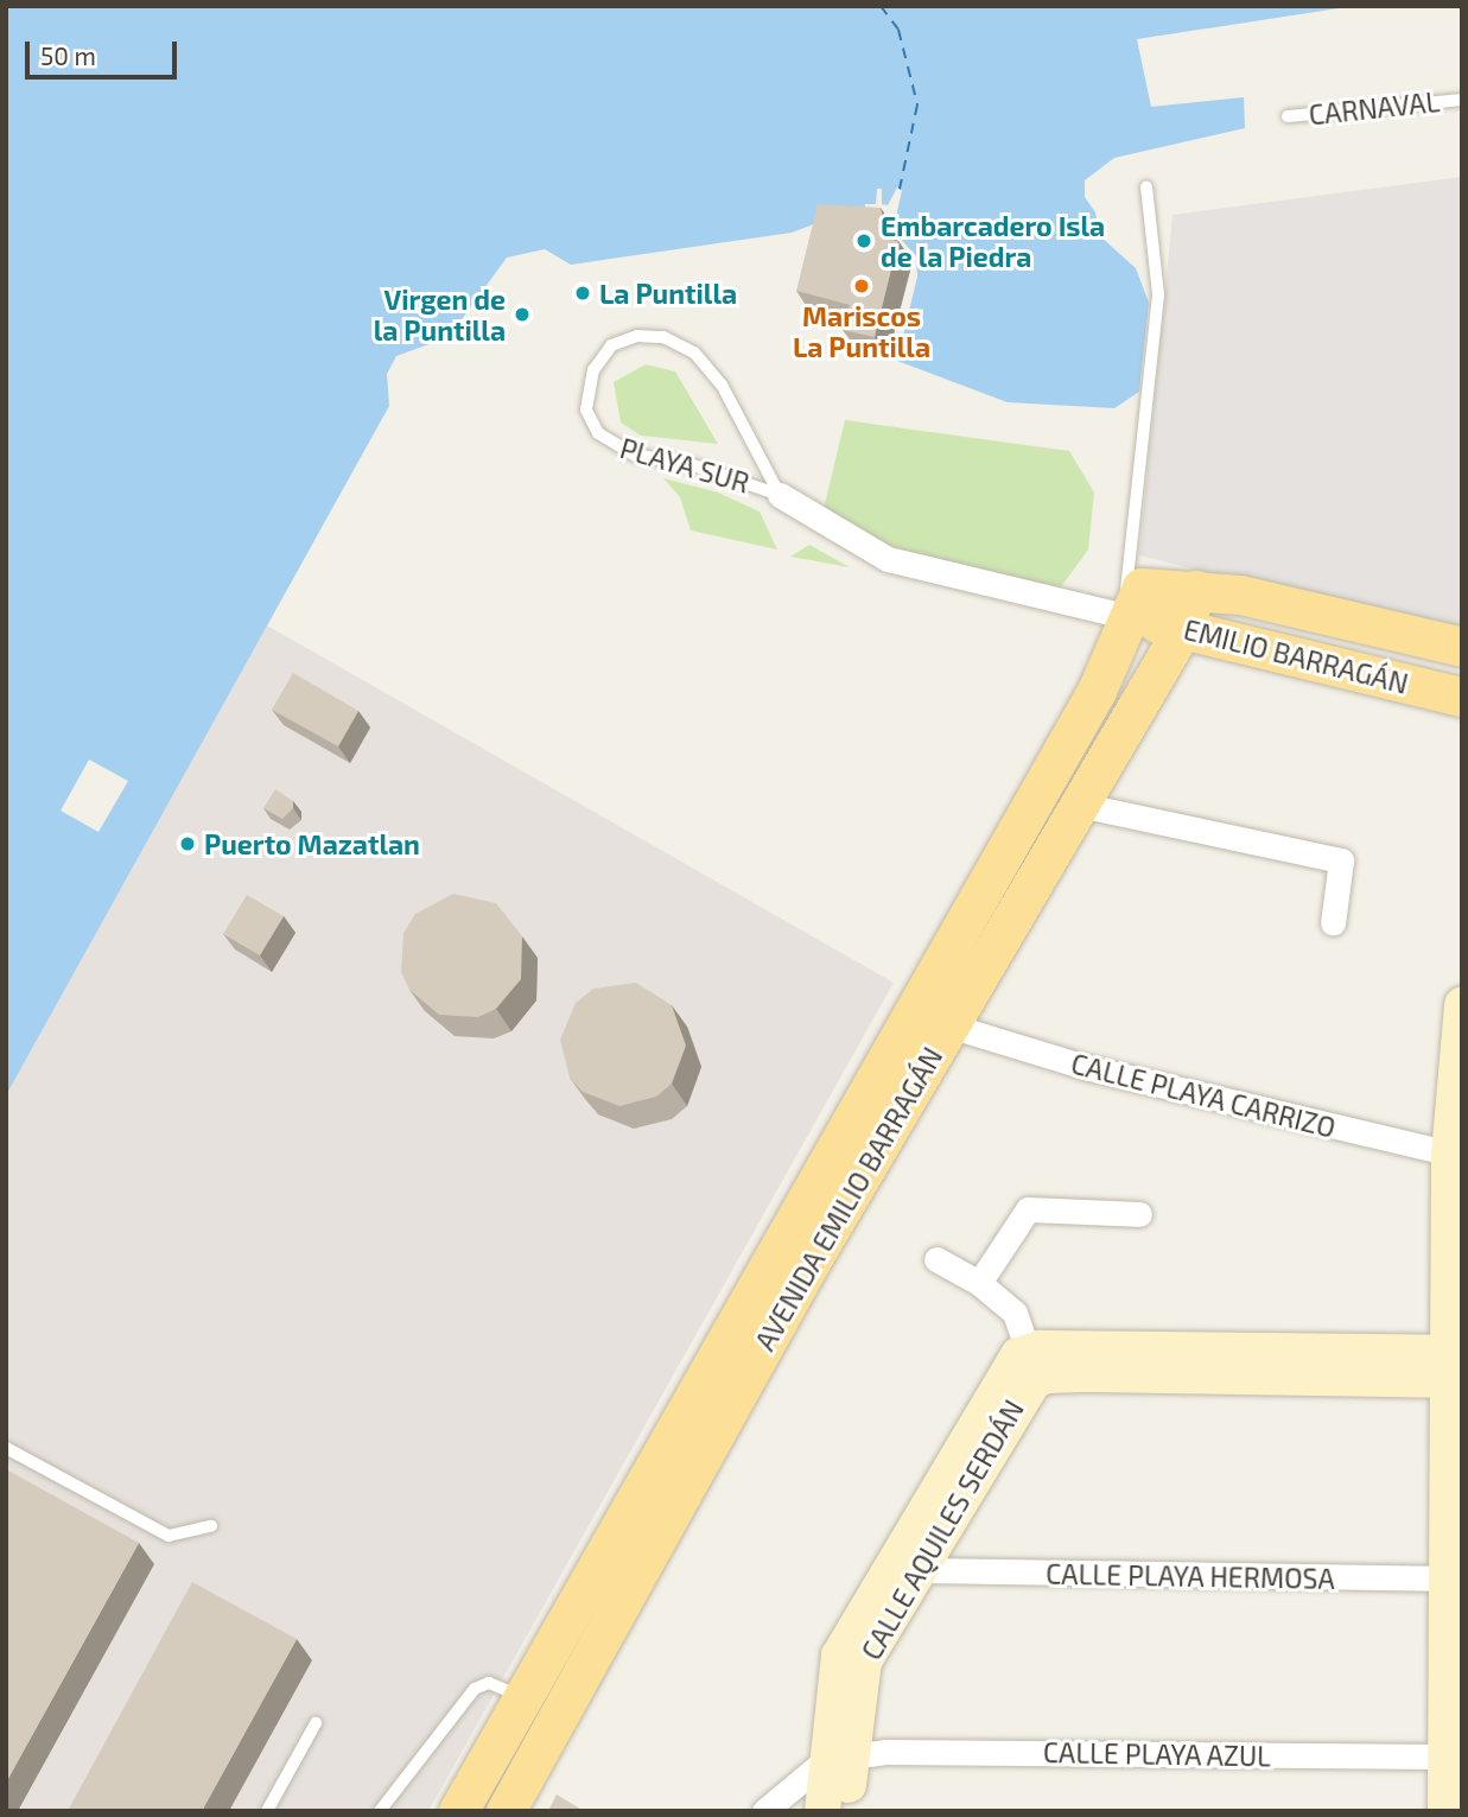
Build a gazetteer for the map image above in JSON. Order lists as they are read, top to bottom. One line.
{"streets":{"main road":["EMILIO BARRAGÁN","AVENIDA EMILIO BARRAGÁN"],"street":["CALLE PLAYA CARRIZO","CALLE AQUILES SERDÁN","CALLE PLAYA HERMOSA","CALLE PLAYA AZUL"],"lane":["CARNAVAL","PLAYA SUR"]},"crossings":[["EMILIO BARRAGÁN","AVENIDA EMILIO BARRAGÁN"],["CALLE PLAYA CARRIZO","AVENIDA EMILIO BARRAGÁN"],["CALLE AQUILES SERDÁN","CALLE PLAYA HERMOSA"],["CALLE AQUILES SERDÁN","CALLE PLAYA AZUL"]],"places":["Embarcadero Isla de la Piedra","Mariscos La Puntilla","La Puntilla","Virgen de la Puntilla","Puerto Mazatlan"],"scale_bar":"50 m"}
